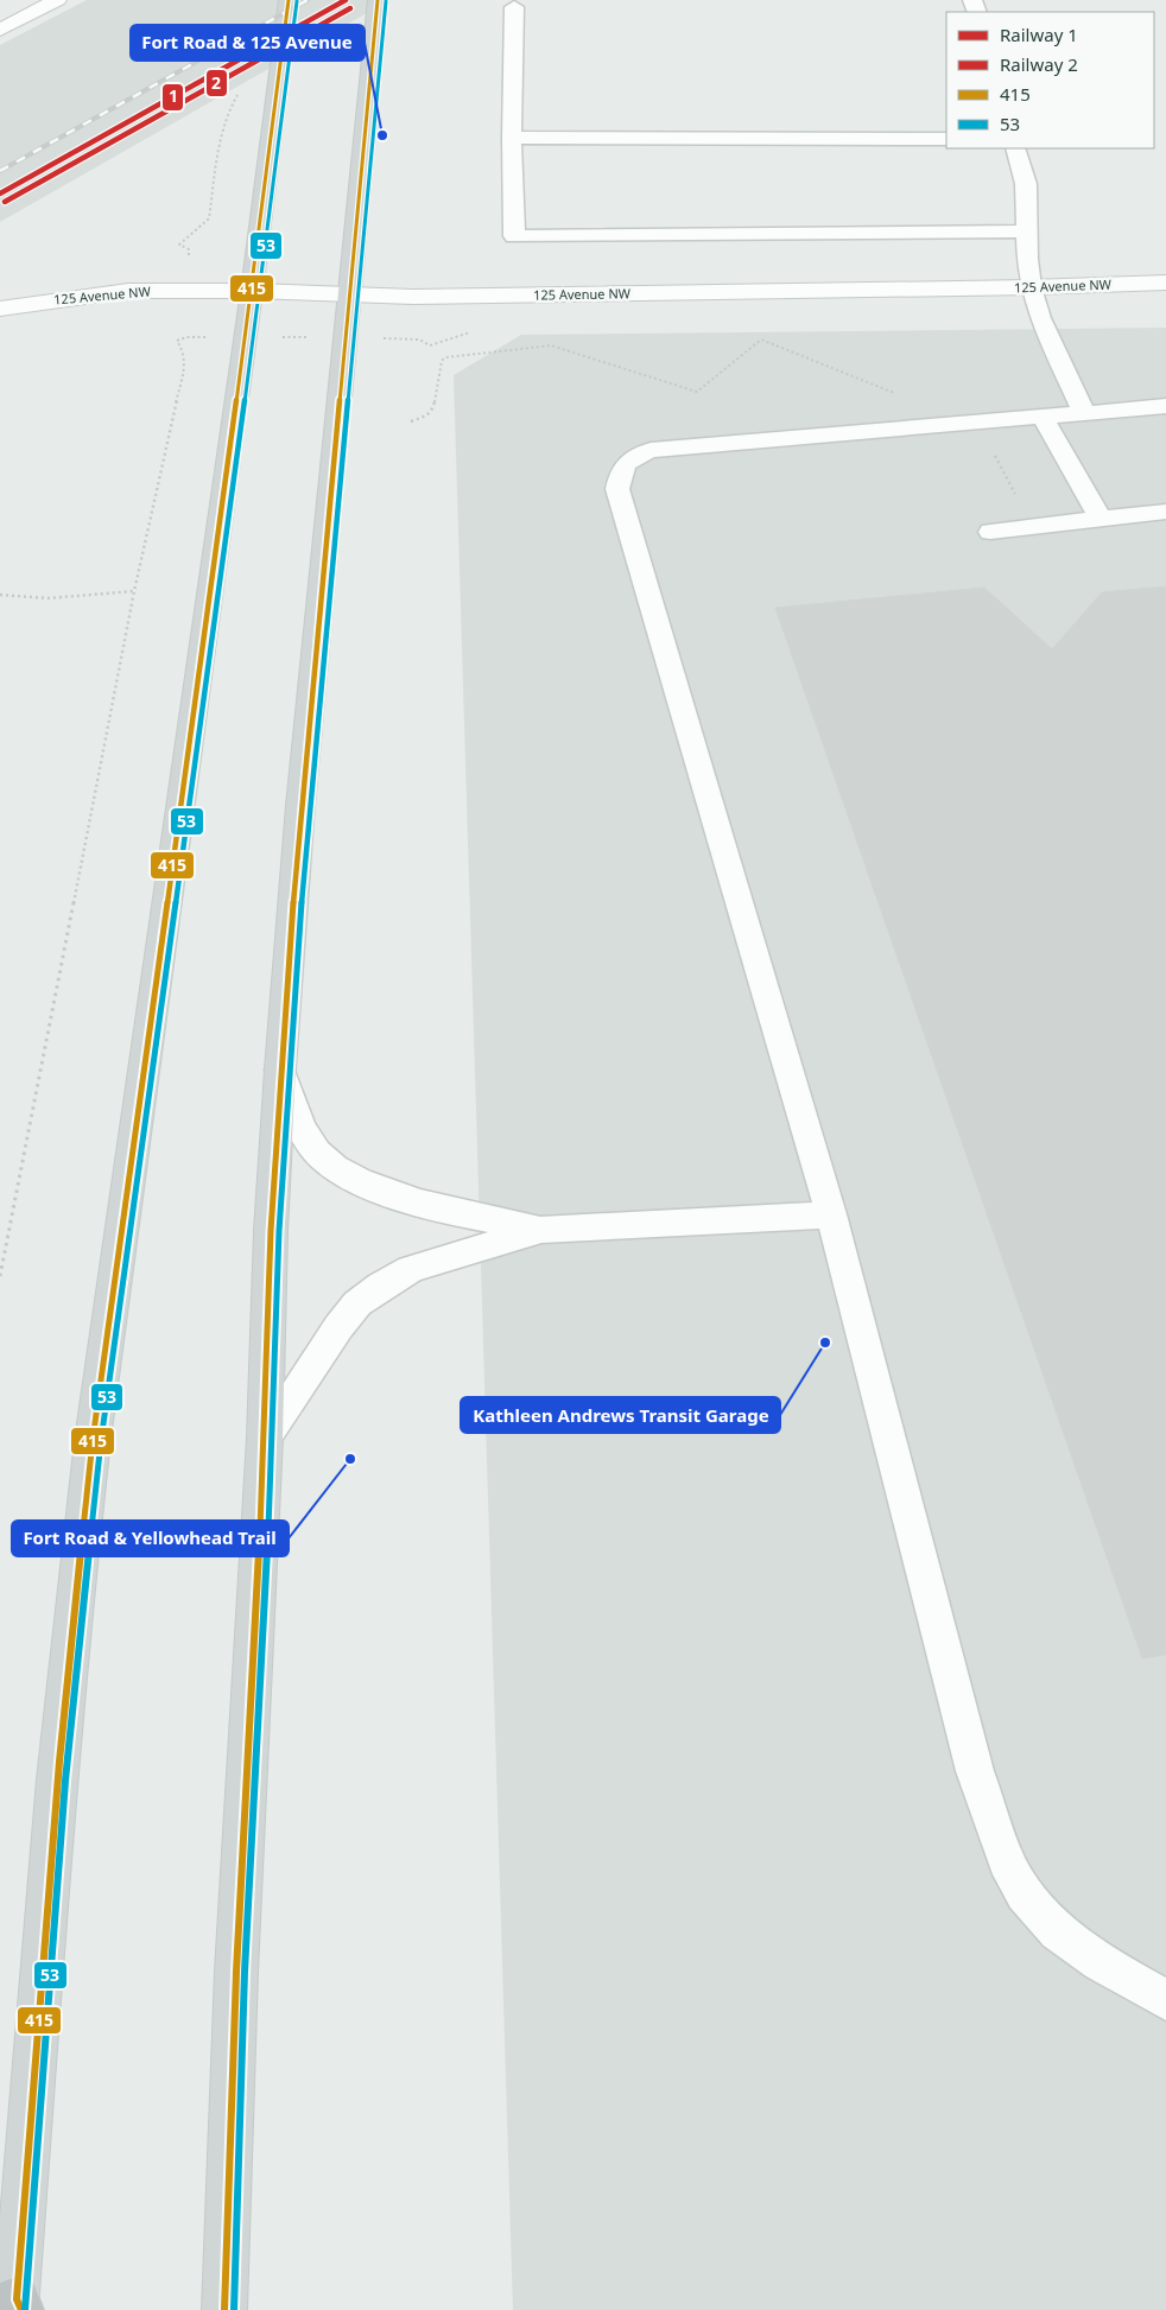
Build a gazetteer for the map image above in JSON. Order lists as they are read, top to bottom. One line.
{"streets":{"street":["125 Avenue NW"]},"places":["Fort Road & 125 Avenue","Kathleen Andrews Transit Garage","Fort Road & Yellowhead Trail"],"lines":["rail line 1","transit line 415","transit line 53","rail line 2"],"legend":["Railway 1","Railway 2","415","53"]}
